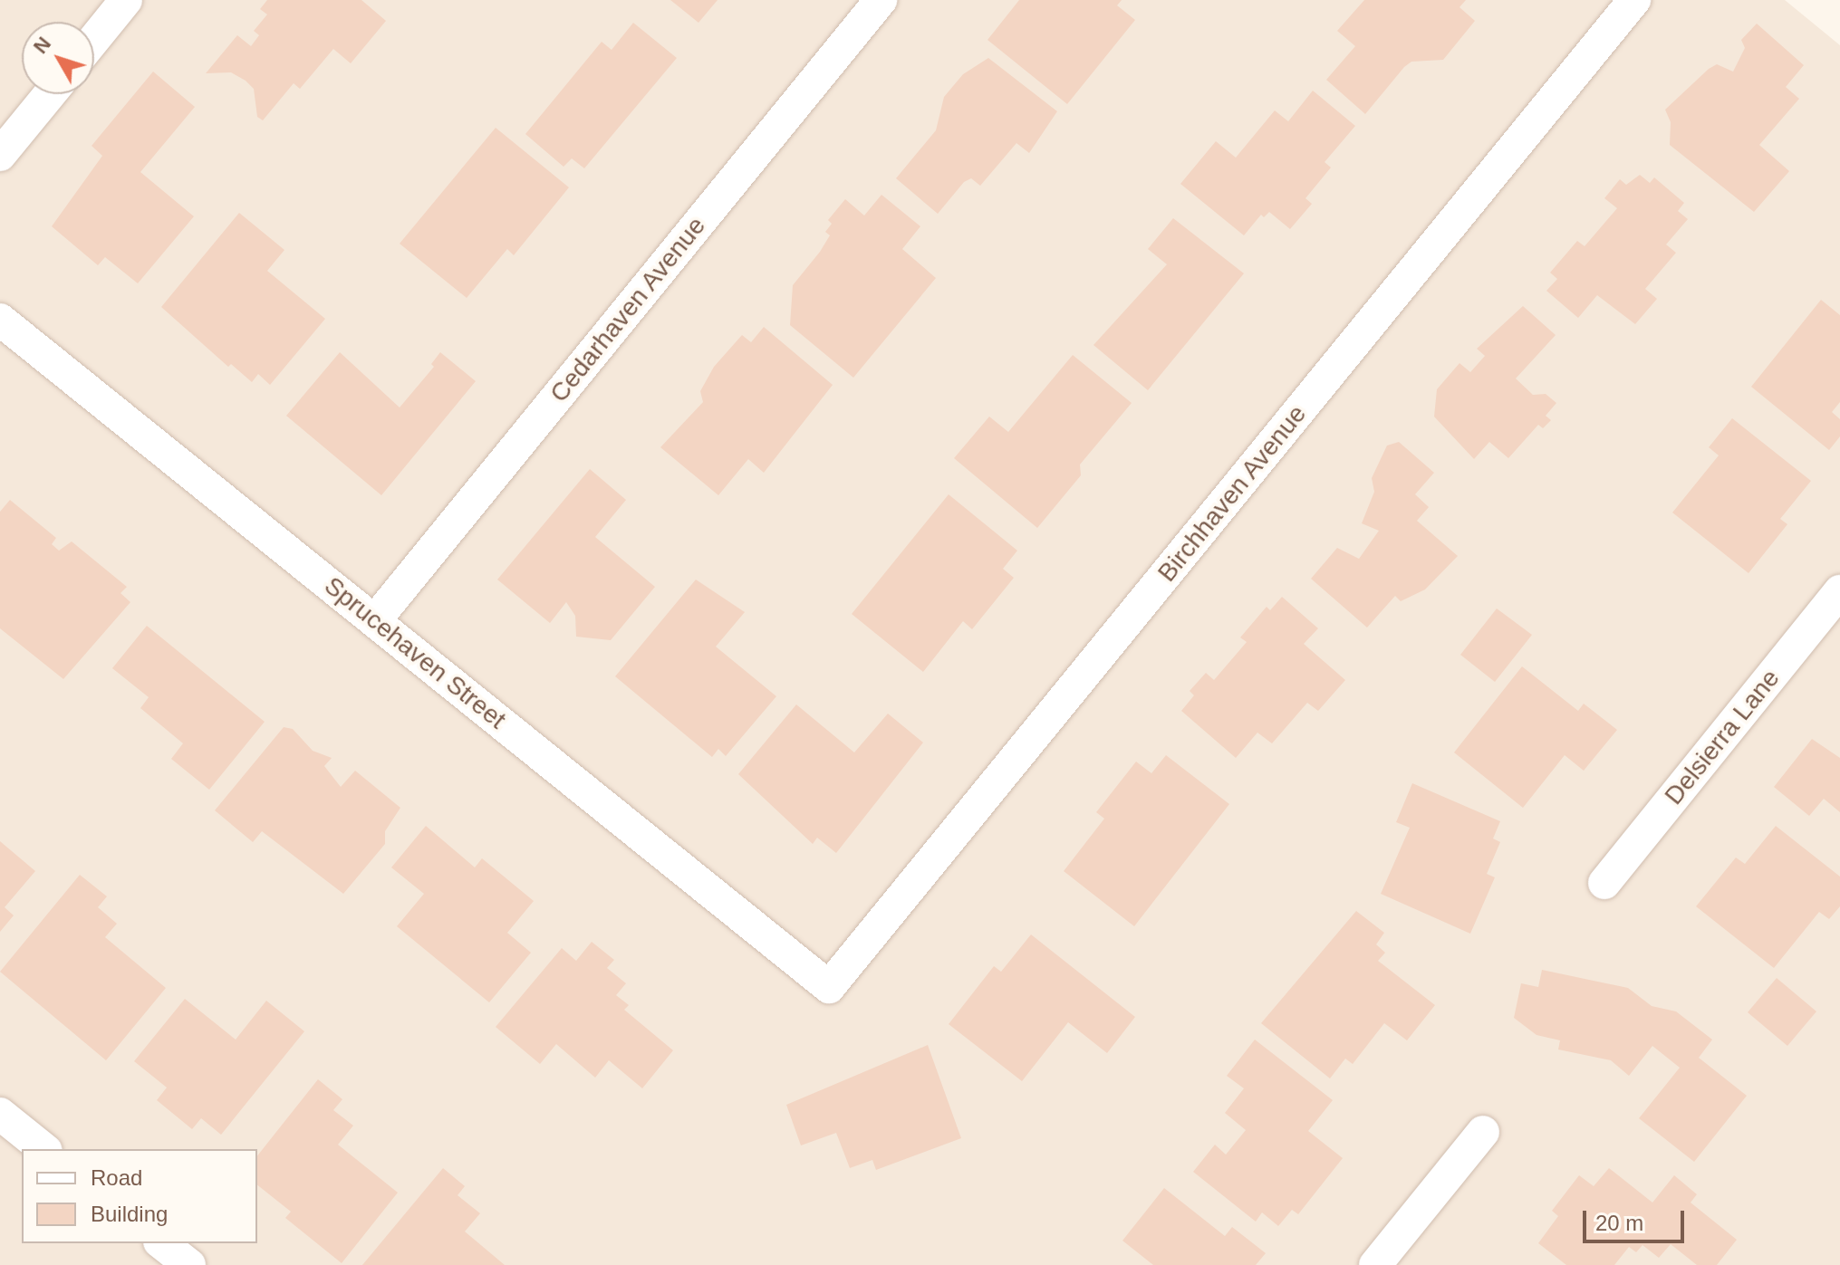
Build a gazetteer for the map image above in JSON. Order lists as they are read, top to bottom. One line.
{"streets":{"street":["Cedarhaven Avenue","Birchhaven Avenue","Sprucehaven Street","Delsierra Lane"]},"crossings":[["Cedarhaven Avenue","Sprucehaven Street"],["Birchhaven Avenue","Sprucehaven Street"]],"legend":["Road","Building"],"scale_bar":"20 m","north":"top left"}
